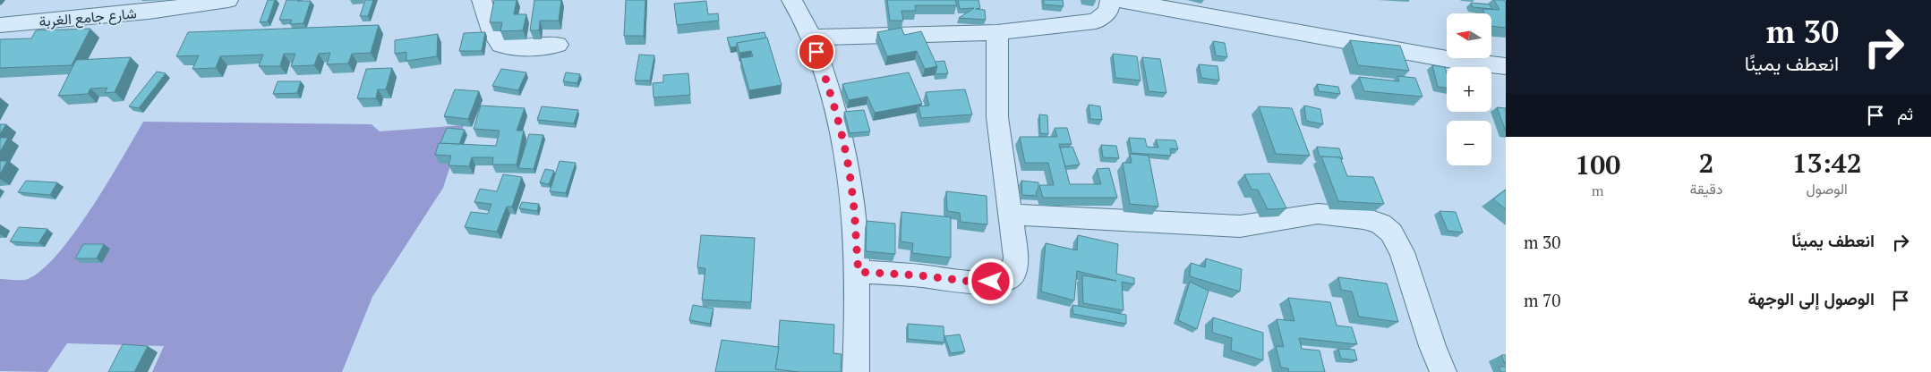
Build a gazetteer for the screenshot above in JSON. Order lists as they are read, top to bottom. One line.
{"streets":{"street":["شارع جامع الغربة"]},"north":"left","page":{"turn":["30 m","انعطف يمينًا"],"map_buttons":["+","−"],"then":"ثم","eta":["13:42","الوصول","2","دقيقة","100","m"],"list":[{"name":"انعطف يمينًا","value":"30 m"},{"name":"الوصول إلى الوجهة","value":"70 m"}]}}
